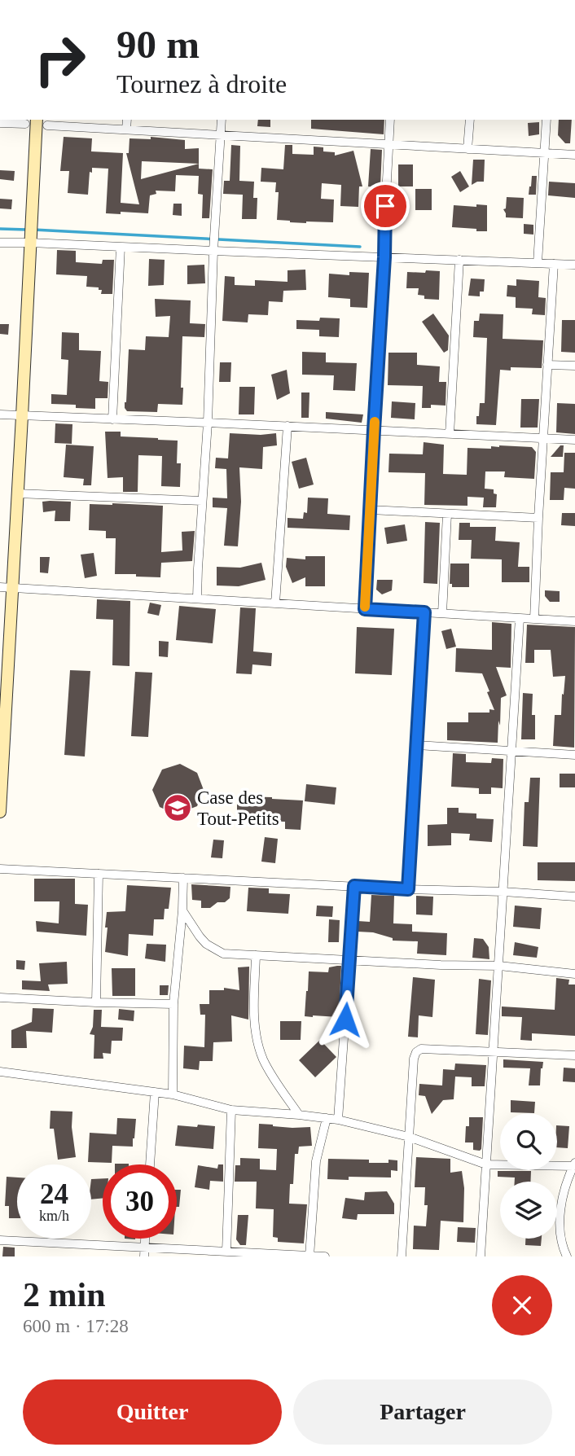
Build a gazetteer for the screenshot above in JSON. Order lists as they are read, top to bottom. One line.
{"places":{"school or university":["Case des Tout-Petits"]},"page":{"turn":["90 m","Tournez à droite"],"speed":"24 km/h","limit":"30","heading":["2 min","600 m · 17:28"],"buttons":["Quitter","Partager"]}}
